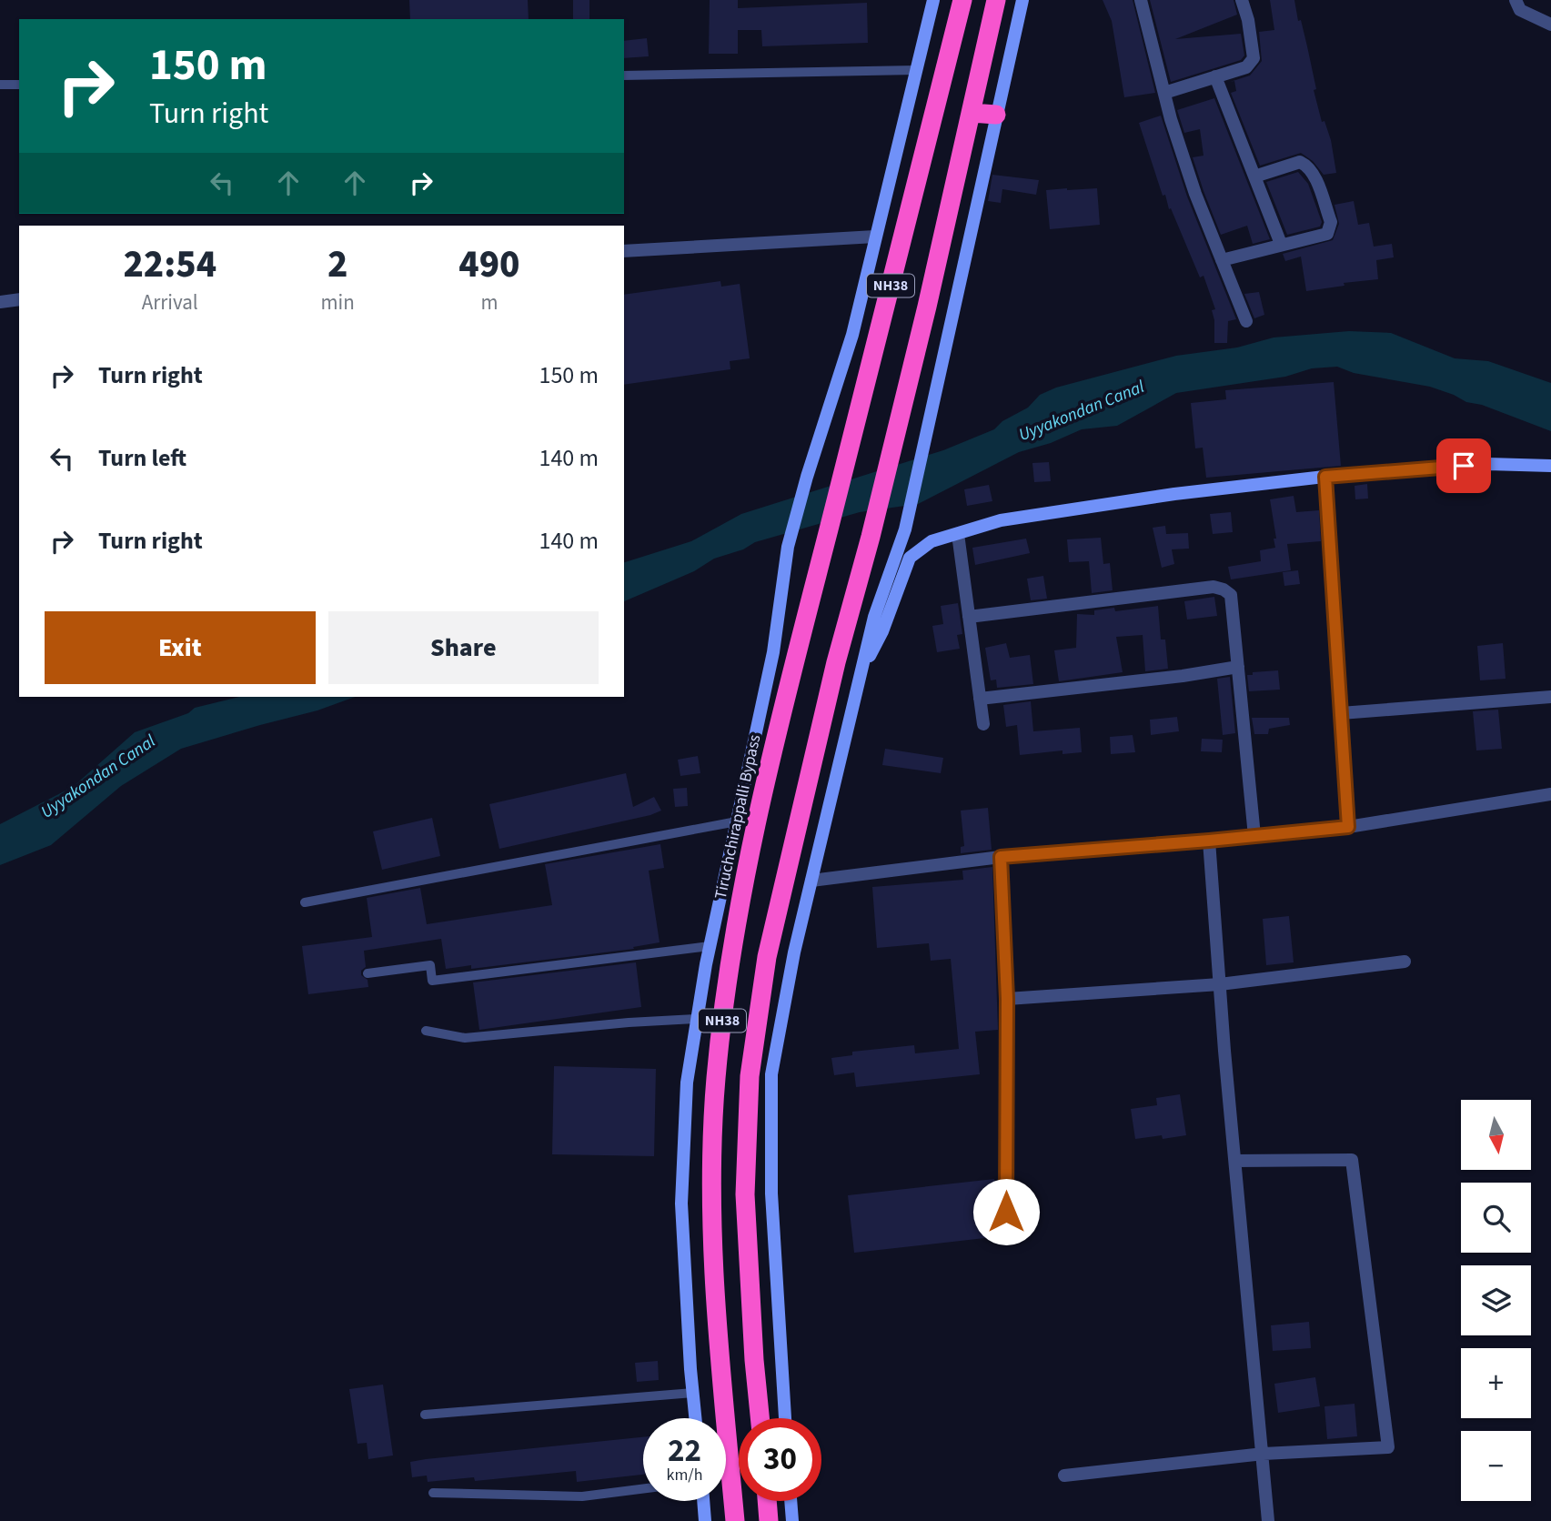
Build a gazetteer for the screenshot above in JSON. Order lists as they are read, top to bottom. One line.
{"streets":{"highway":["NH38","Tiruchchirappalli Bypass"]},"water":["Uyyakondan Canal"],"north":"bottom","page":{"turn":["150 m","Turn right"],"eta":["22:54","Arrival","2","min","490","m"],"list":[{"name":"Turn right","value":"150 m"},{"name":"Turn left","value":"140 m"},{"name":"Turn right","value":"140 m"}],"buttons":["Exit","Share"],"map_buttons":["+","−"],"speed":"22 km/h","limit":"30"}}
